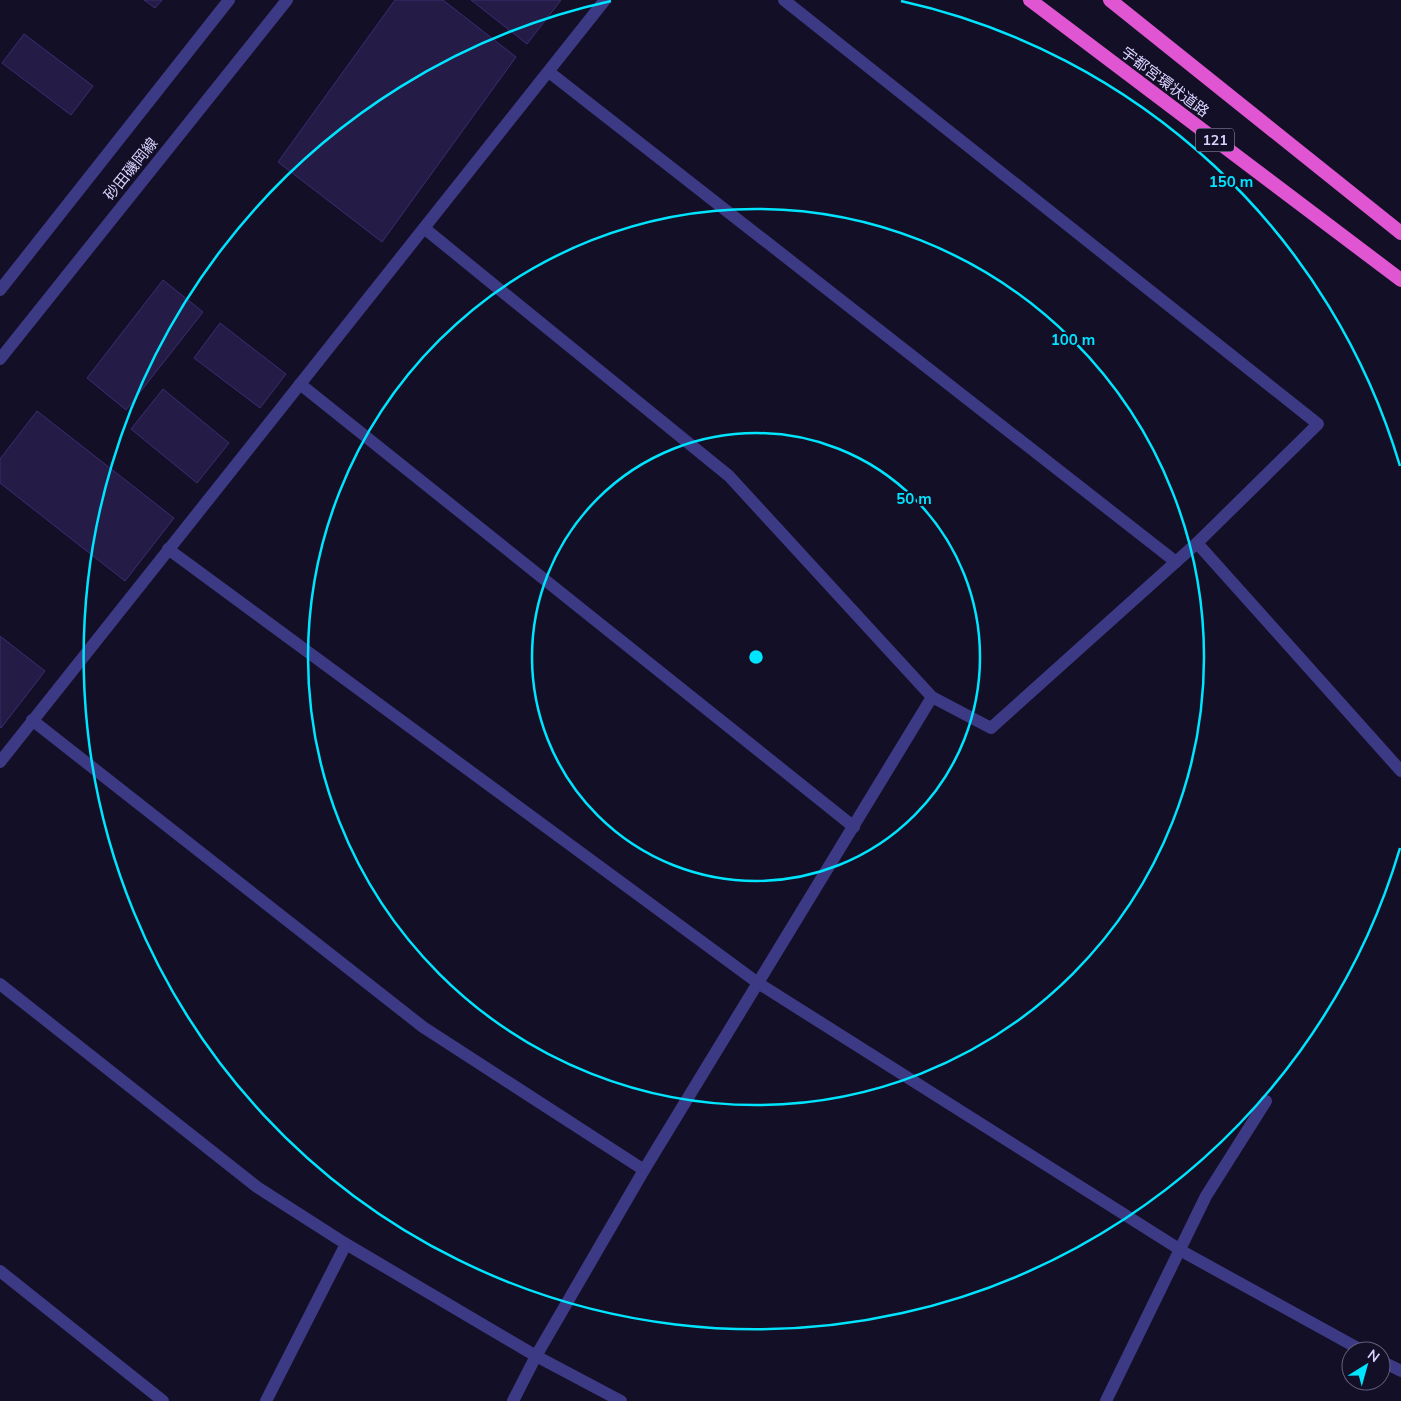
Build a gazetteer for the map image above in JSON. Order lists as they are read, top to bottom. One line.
{"streets":{"highway":["宇都宮環状道路","121"],"street":["砂田磯岡線"]},"north":"top right","rings":["150 m","100 m","50 m"]}
